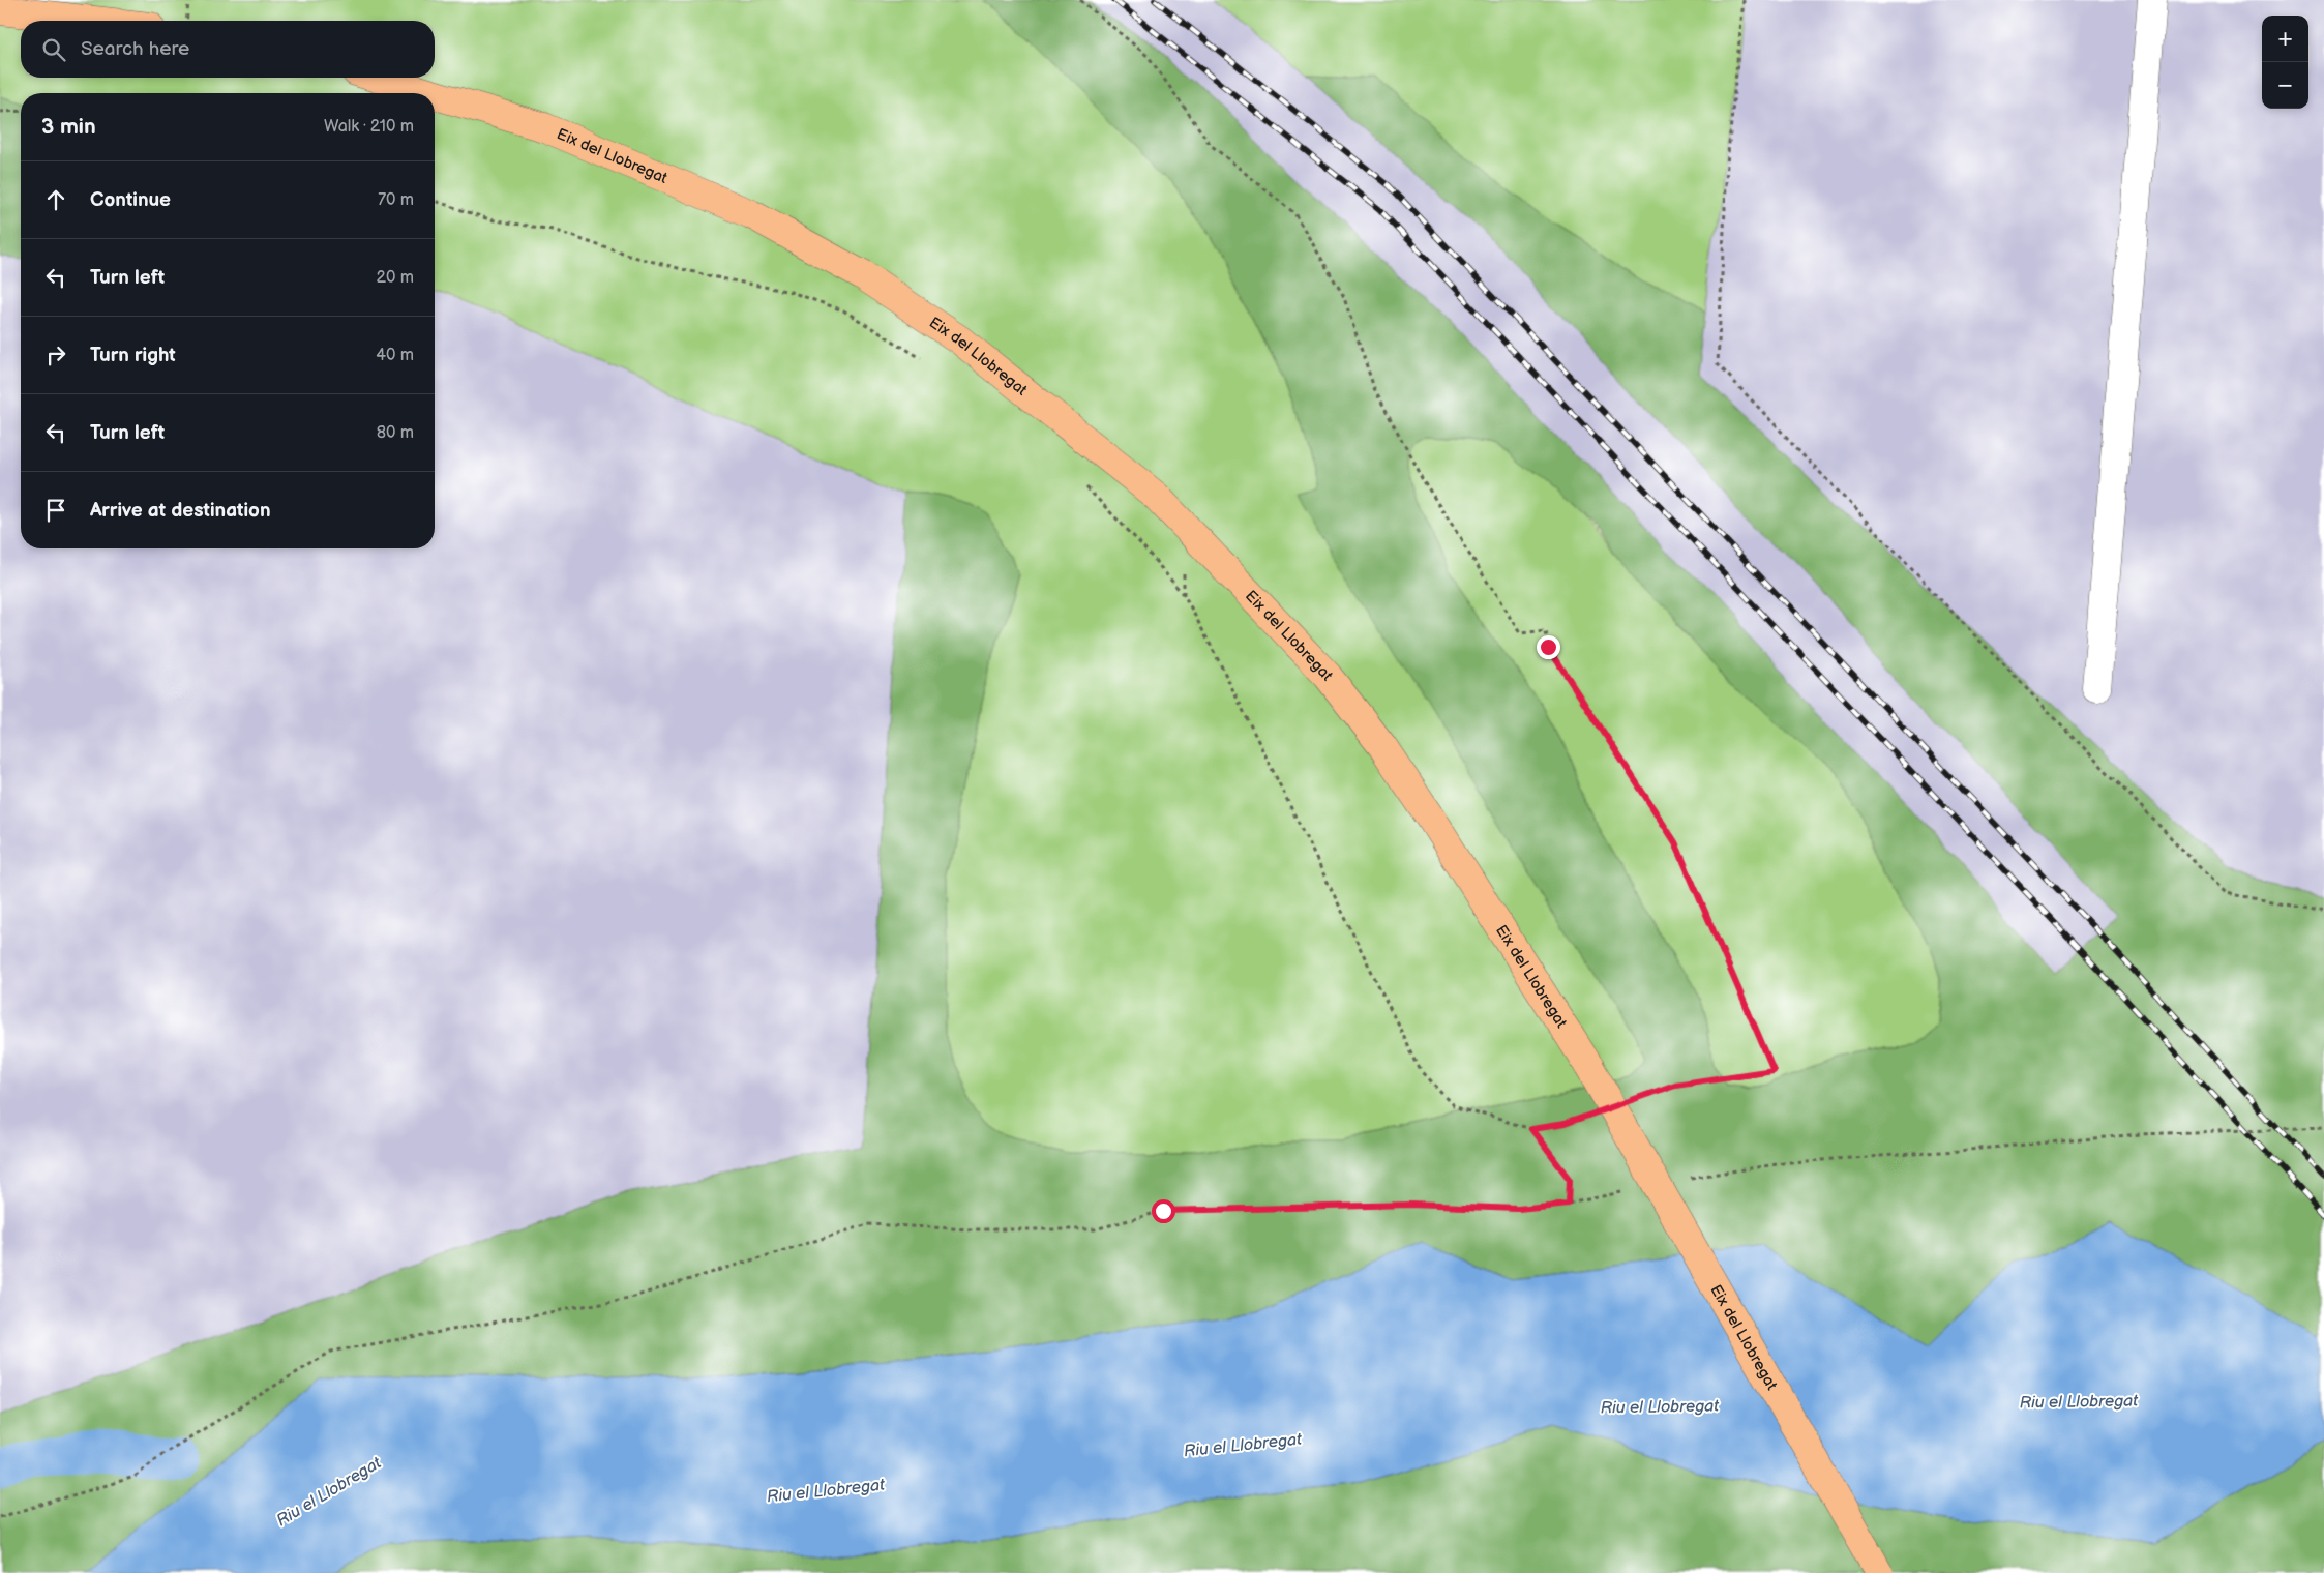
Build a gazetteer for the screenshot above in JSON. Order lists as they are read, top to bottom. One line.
{"streets":{"highway":["Eix del Llobregat"]},"water":["Riu el Llobregat"],"page":{"map_buttons":["+","−"],"search":"Search here","heading":["3 min","Walk · 210 m"],"list":[["Continue","70 m"],["Turn left","20 m"],["Turn right","40 m"],["Turn left","80 m"],"Arrive at destination"]}}
